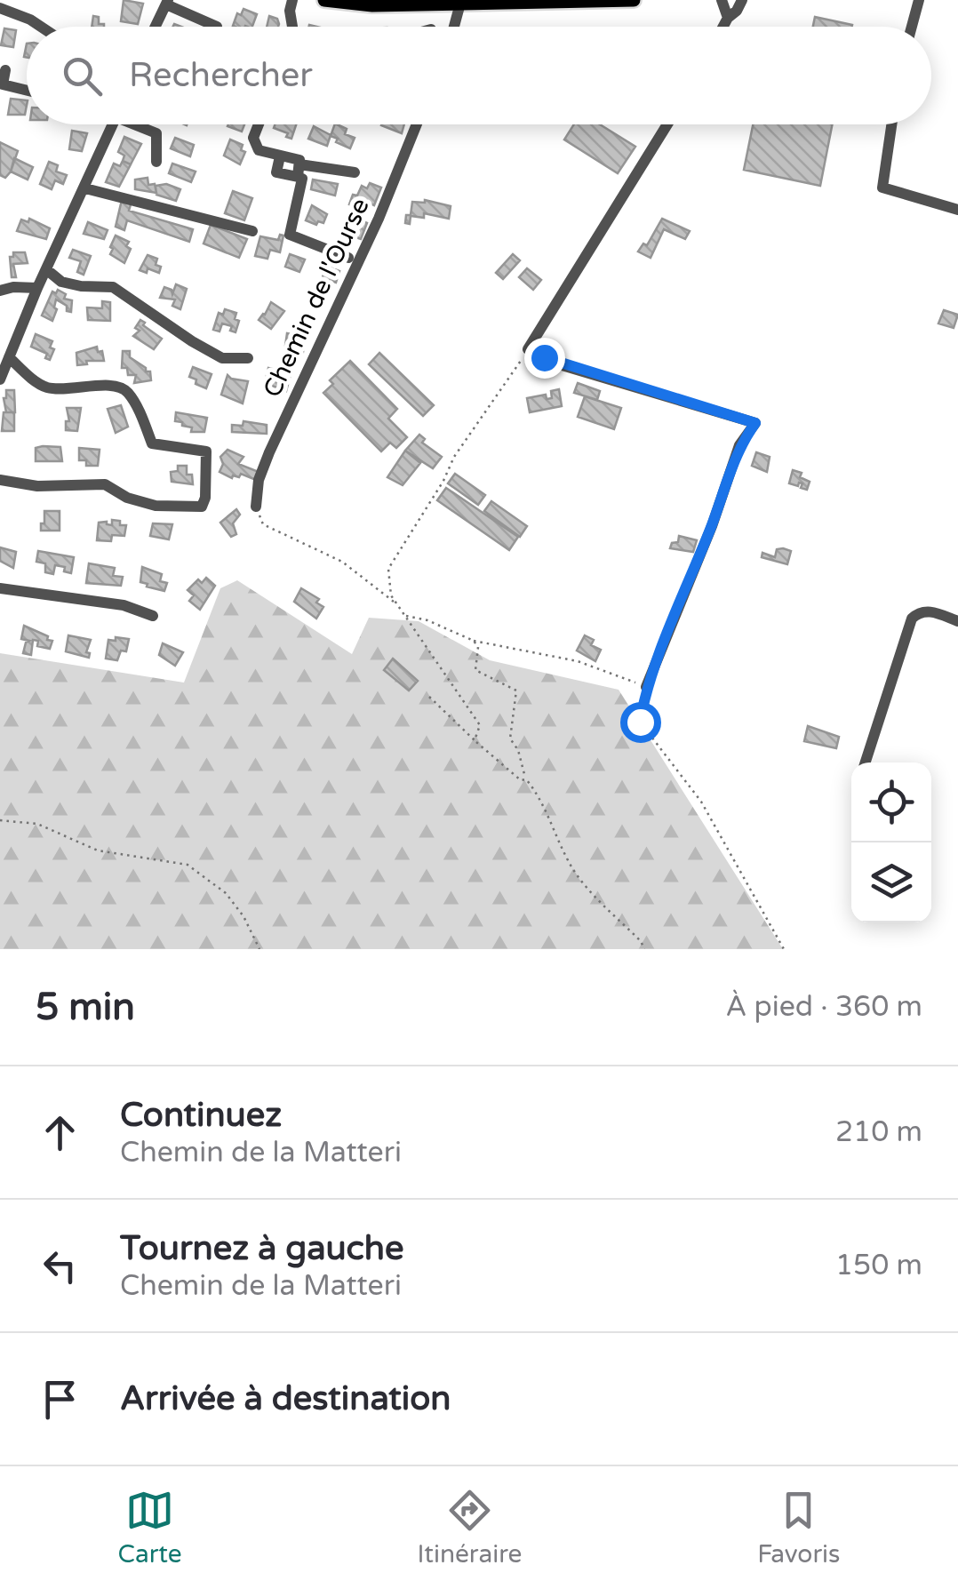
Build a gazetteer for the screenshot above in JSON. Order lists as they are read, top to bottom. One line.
{"streets":{"street":["Chemin de l'Ourse"]},"page":{"search":"Rechercher","heading":["5 min","À pied · 360 m"],"list":[["Continuez","Chemin de la Matteri","210 m"],["Tournez à gauche","Chemin de la Matteri","150 m"],"Arrivée à destination"],"nav":["Carte","Itinéraire","Favoris"]}}
